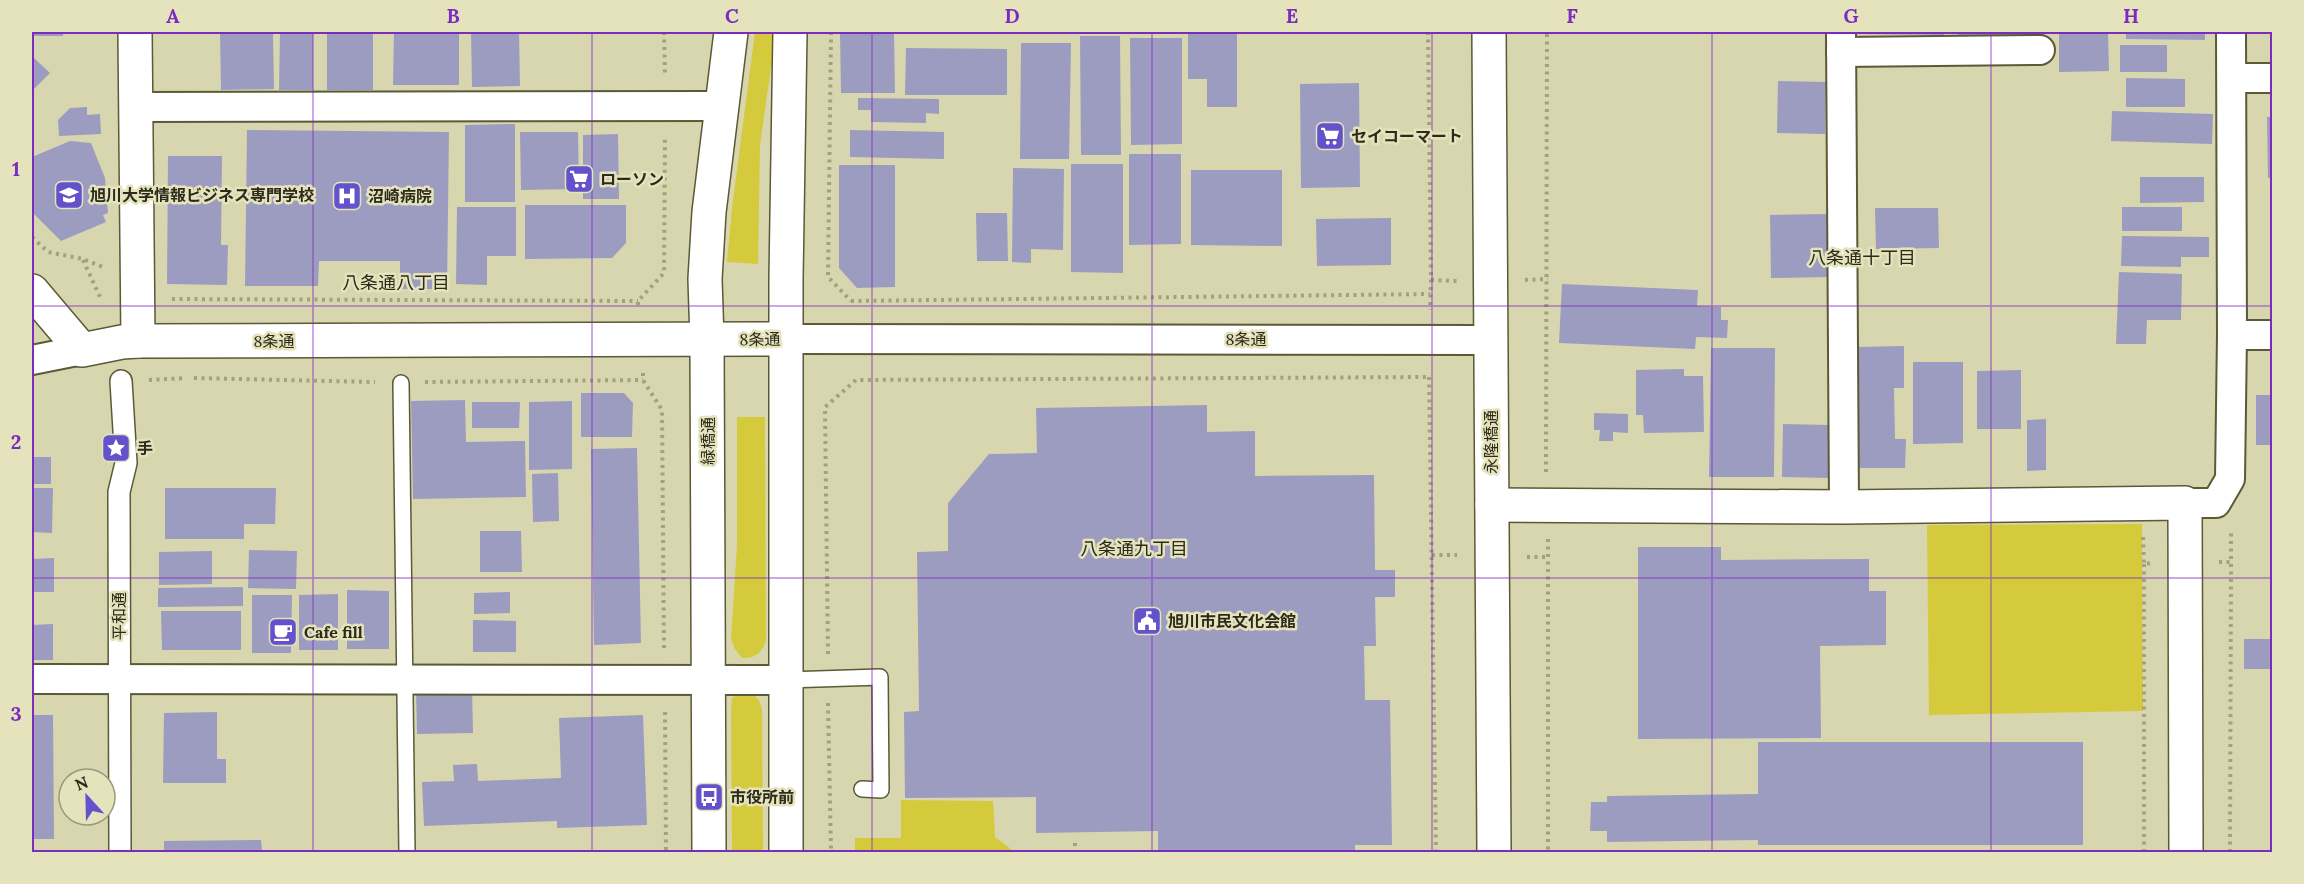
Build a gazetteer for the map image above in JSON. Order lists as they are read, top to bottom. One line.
{"streets":{"street":["8条通","緑橋通","永隆橋通","平和通"]},"crossings":[["8条通","緑橋通"],["8条通","永隆橋通"]],"districts":["八条通十丁目","八条通八丁目","八条通九丁目"],"places":{"supermarket":["セイコーマート","ローソン"],"school or university":["旭川大学情報ビジネス専門学校"],"hospital":["沼崎病院"],"place":["手"],"public building":["旭川市民文化会館"],"cafe":["Cafe fill"],"bus stop":["市役所前"]},"north":"top","grid":{"columns":["A","B","C","D","E","F","G","H"],"rows":["1","2","3"]}}
